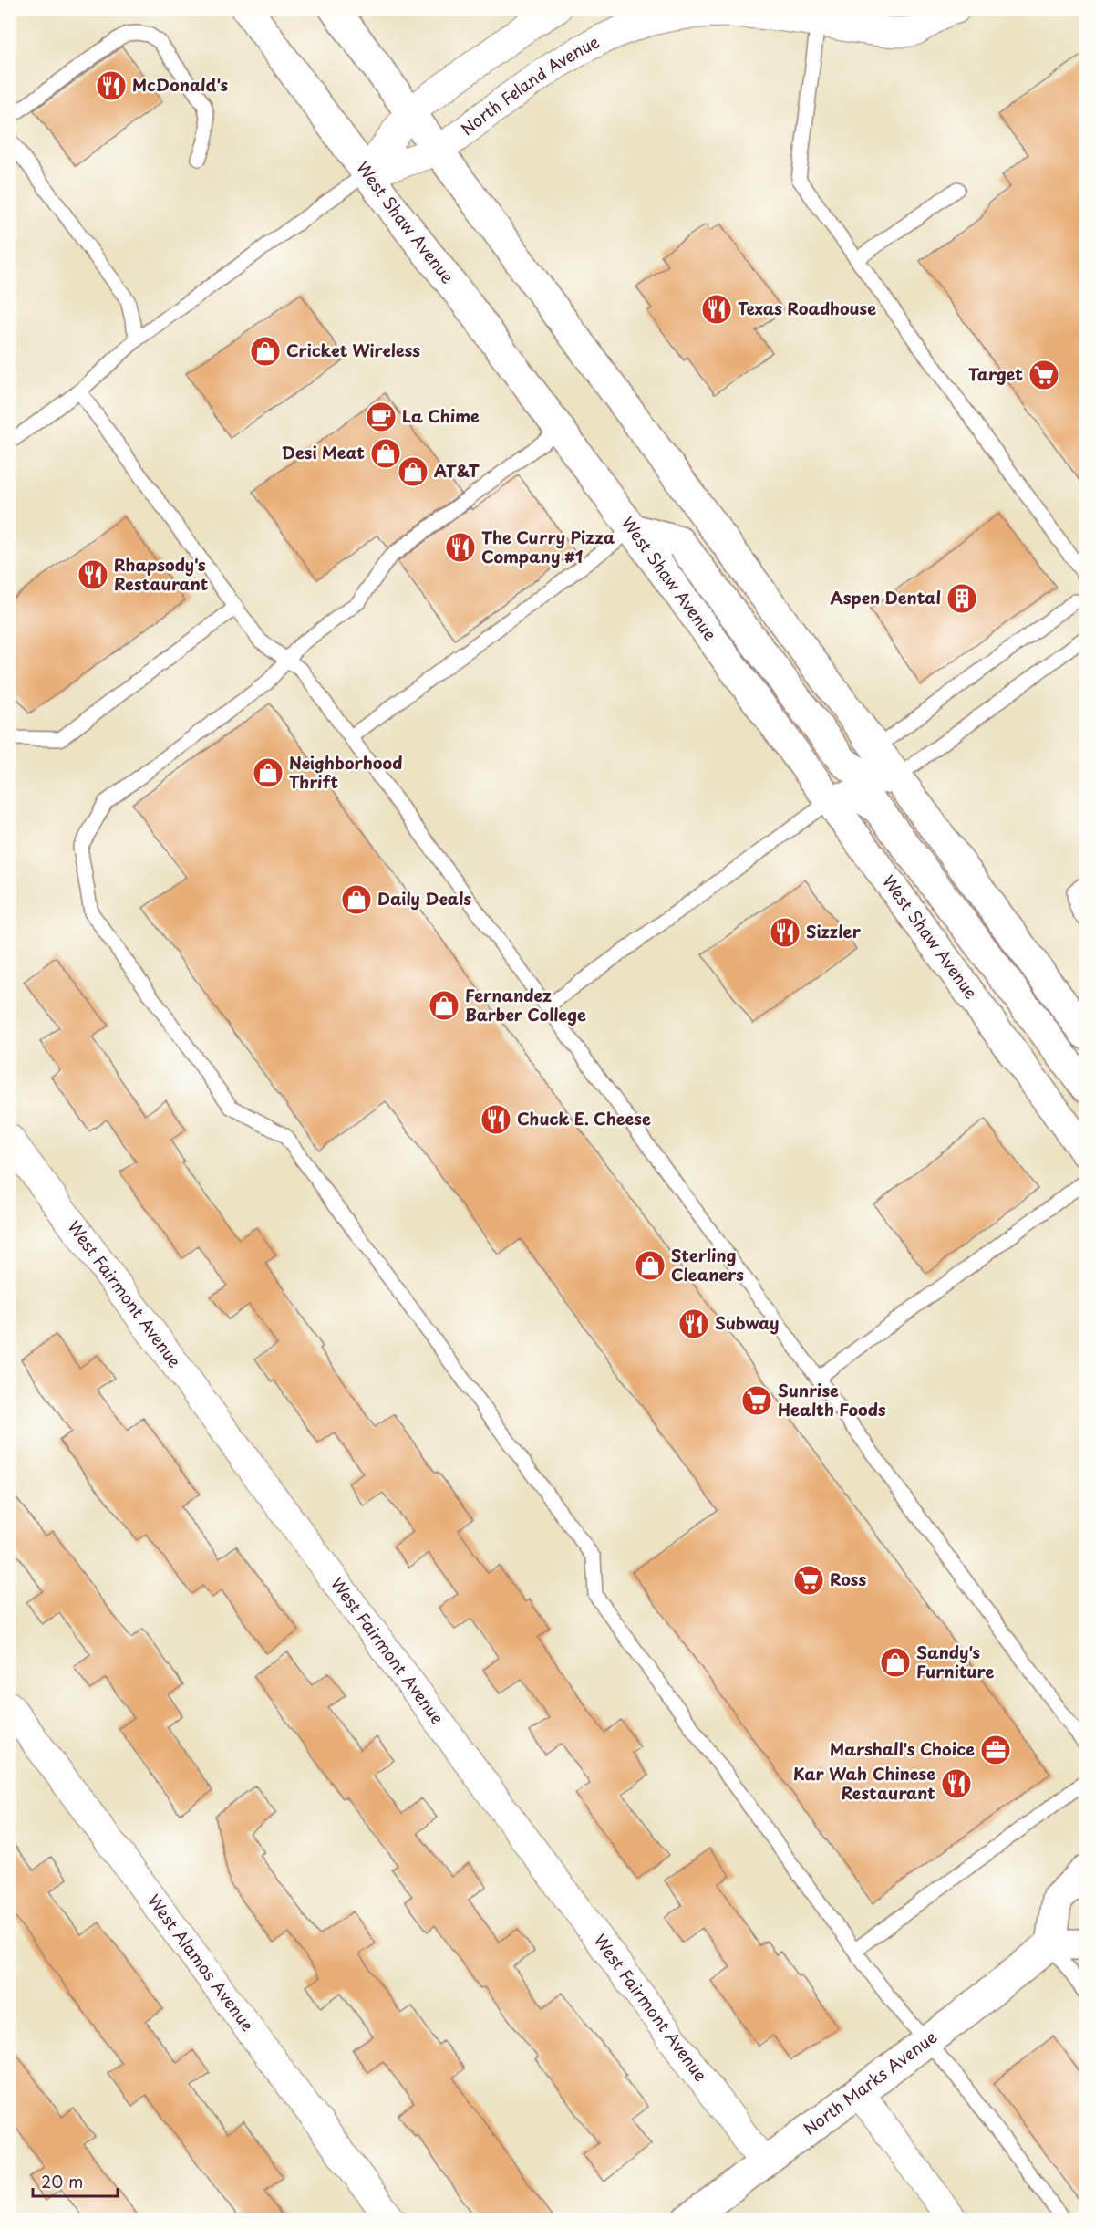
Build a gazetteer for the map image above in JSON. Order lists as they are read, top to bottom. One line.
{"streets":{"main road":["West Shaw Avenue","North Marks Avenue"],"street":["North Feland Avenue","West Fairmont Avenue","West Alamos Avenue"]},"crossings":[["North Feland Avenue","West Shaw Avenue"],["West Fairmont Avenue","North Marks Avenue"]],"places":{"restaurant":["McDonald's","Texas Roadhouse","The Curry Pizza Company #1","Rhapsody's Restaurant","Sizzler","Chuck E. Cheese","Subway","Kar Wah Chinese Restaurant"],"shop":["Cricket Wireless","Desi Meat","AT&T","Neighborhood Thrift","Daily Deals","Fernandez Barber College","Sterling Cleaners","Sandy's Furniture"],"supermarket":["Target","Sunrise Health Foods","Ross"],"cafe":["La Chime"],"building":["Aspen Dental"],"office":["Marshall's Choice"]},"scale_bar":"20 m"}
